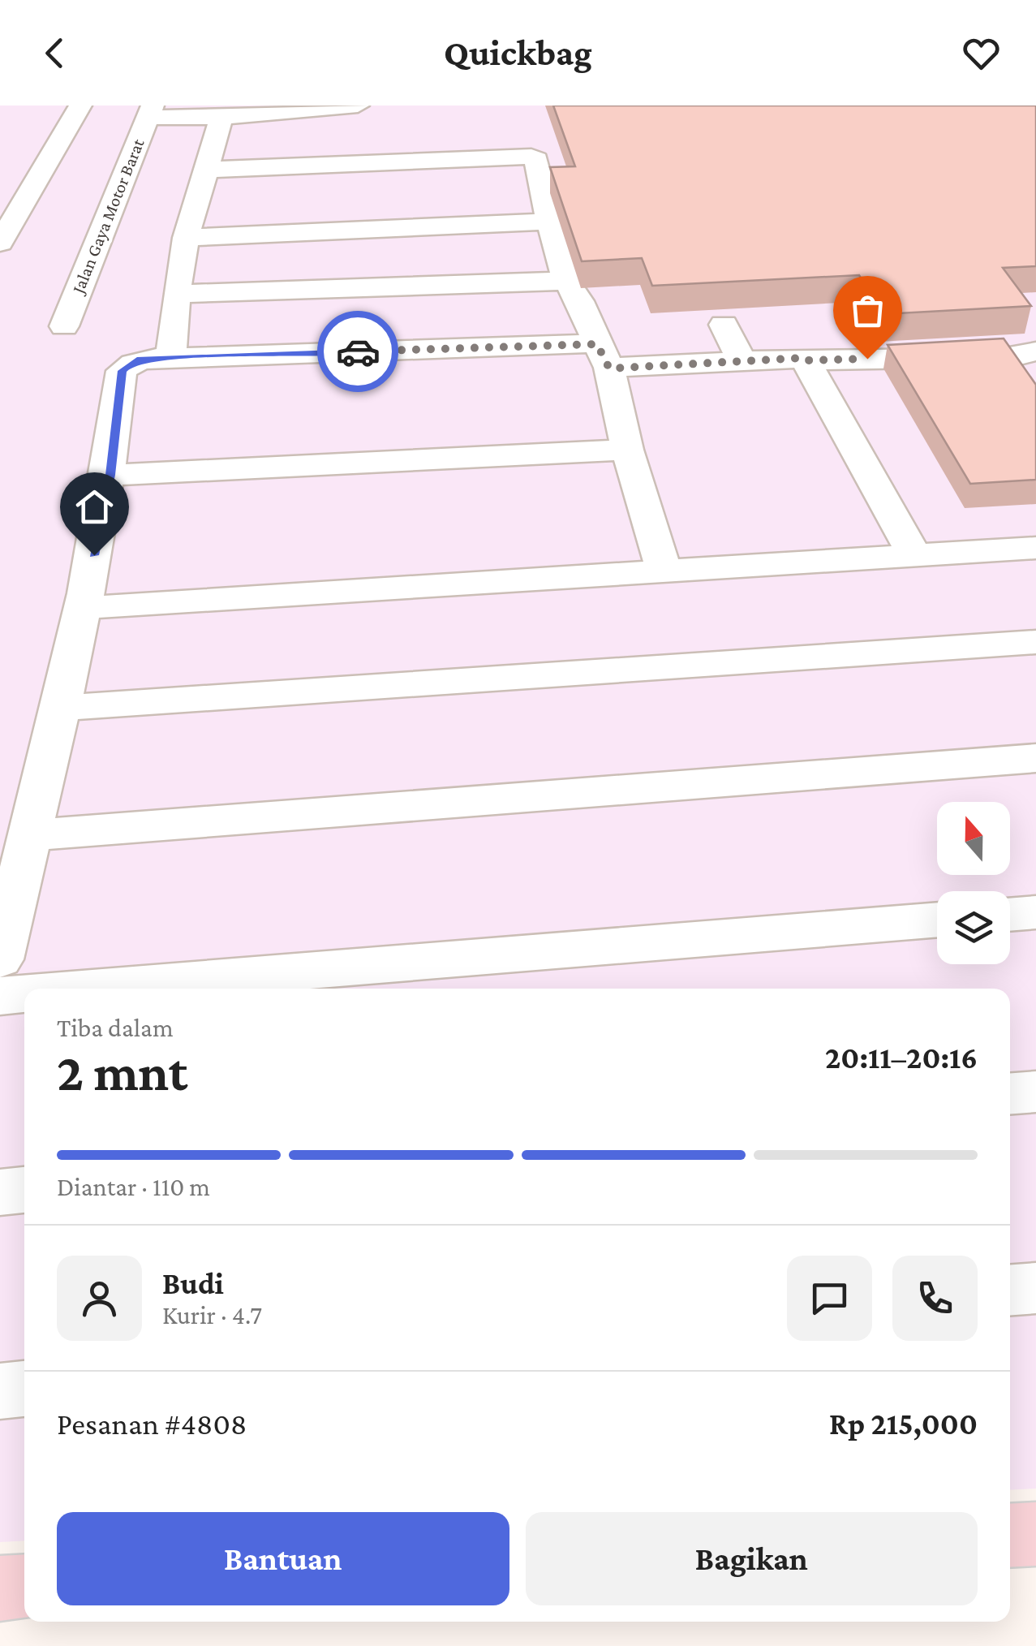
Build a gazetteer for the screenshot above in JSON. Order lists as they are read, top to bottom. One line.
{"streets":{"lane":["Jalan Gaya Motor Barat"]},"north":"top","page":{"header":"Quickbag","heading":["2 mnt","Tiba dalam","20:11–20:16"],"panel":["Budi","Kurir · 4.7","Pesanan #4808","Rp 215,000"],"bar":"Diantar · 110 m","buttons":["Bantuan","Bagikan"]}}
